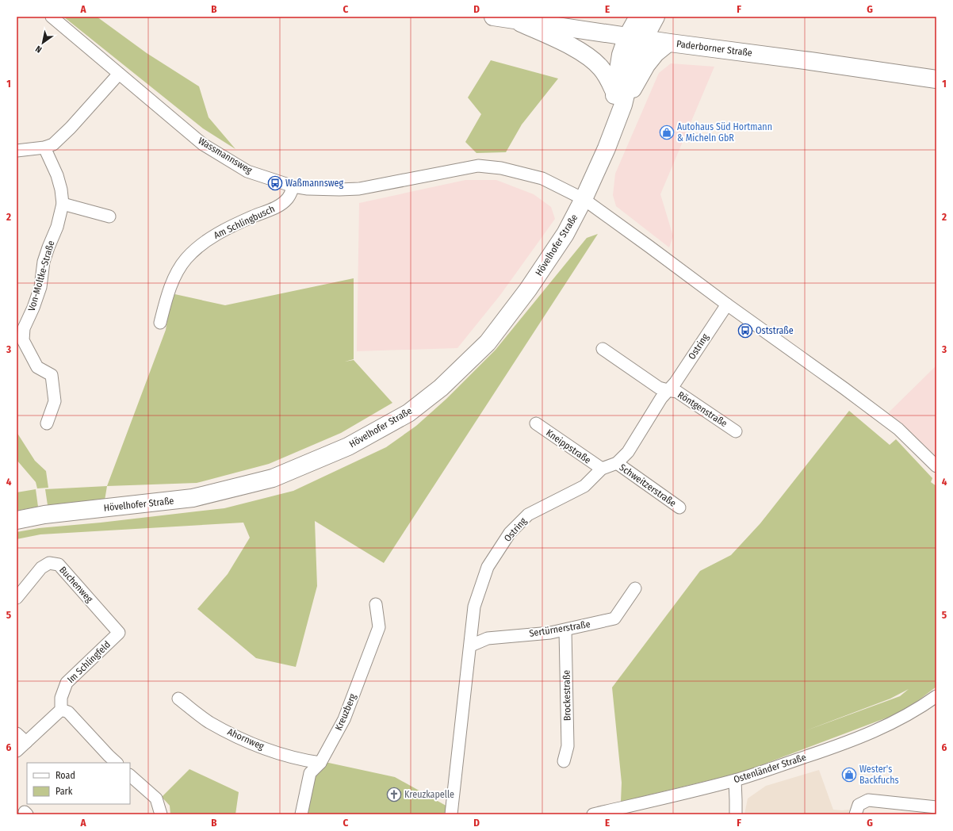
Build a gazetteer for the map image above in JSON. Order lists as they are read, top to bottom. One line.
{"streets":{"main road":["Paderborner Straße","Hövelhofer Straße"],"street":["Wassmannsweg","Am Schlingbusch","Von-Moltke-Straße","Ostring","Röntgenstraße","Kneippstraße","Schweitzerstraße","Buchenweg","Sertürnerstraße","Im Schlingfeld","Brockestraße","Kreuzberg","Ahornweg","Ostenländer Straße"]},"crossings":[["Paderborner Straße","Hövelhofer Straße"],["Wassmannsweg","Am Schlingbusch"],["Wassmannsweg","Hövelhofer Straße"],["Ostring","Röntgenstraße"],["Ostring","Kneippstraße"],["Ostring","Schweitzerstraße"],["Ostring","Sertürnerstraße"],["Buchenweg","Im Schlingfeld"],["Sertürnerstraße","Brockestraße"],["Kreuzberg","Ahornweg"]],"places":{"shop":["Autohaus Süd Hortmann & Micheln GbR","Wester's Backfuchs"],"bus stop":["Waßmannsweg","Oststraße"],"church":["Kreuzkapelle"]},"legend":["Road","Park"],"north":"bottom left","grid":{"columns":["A","B","C","D","E","F","G"],"rows":["1","2","3","4","5","6"]}}
